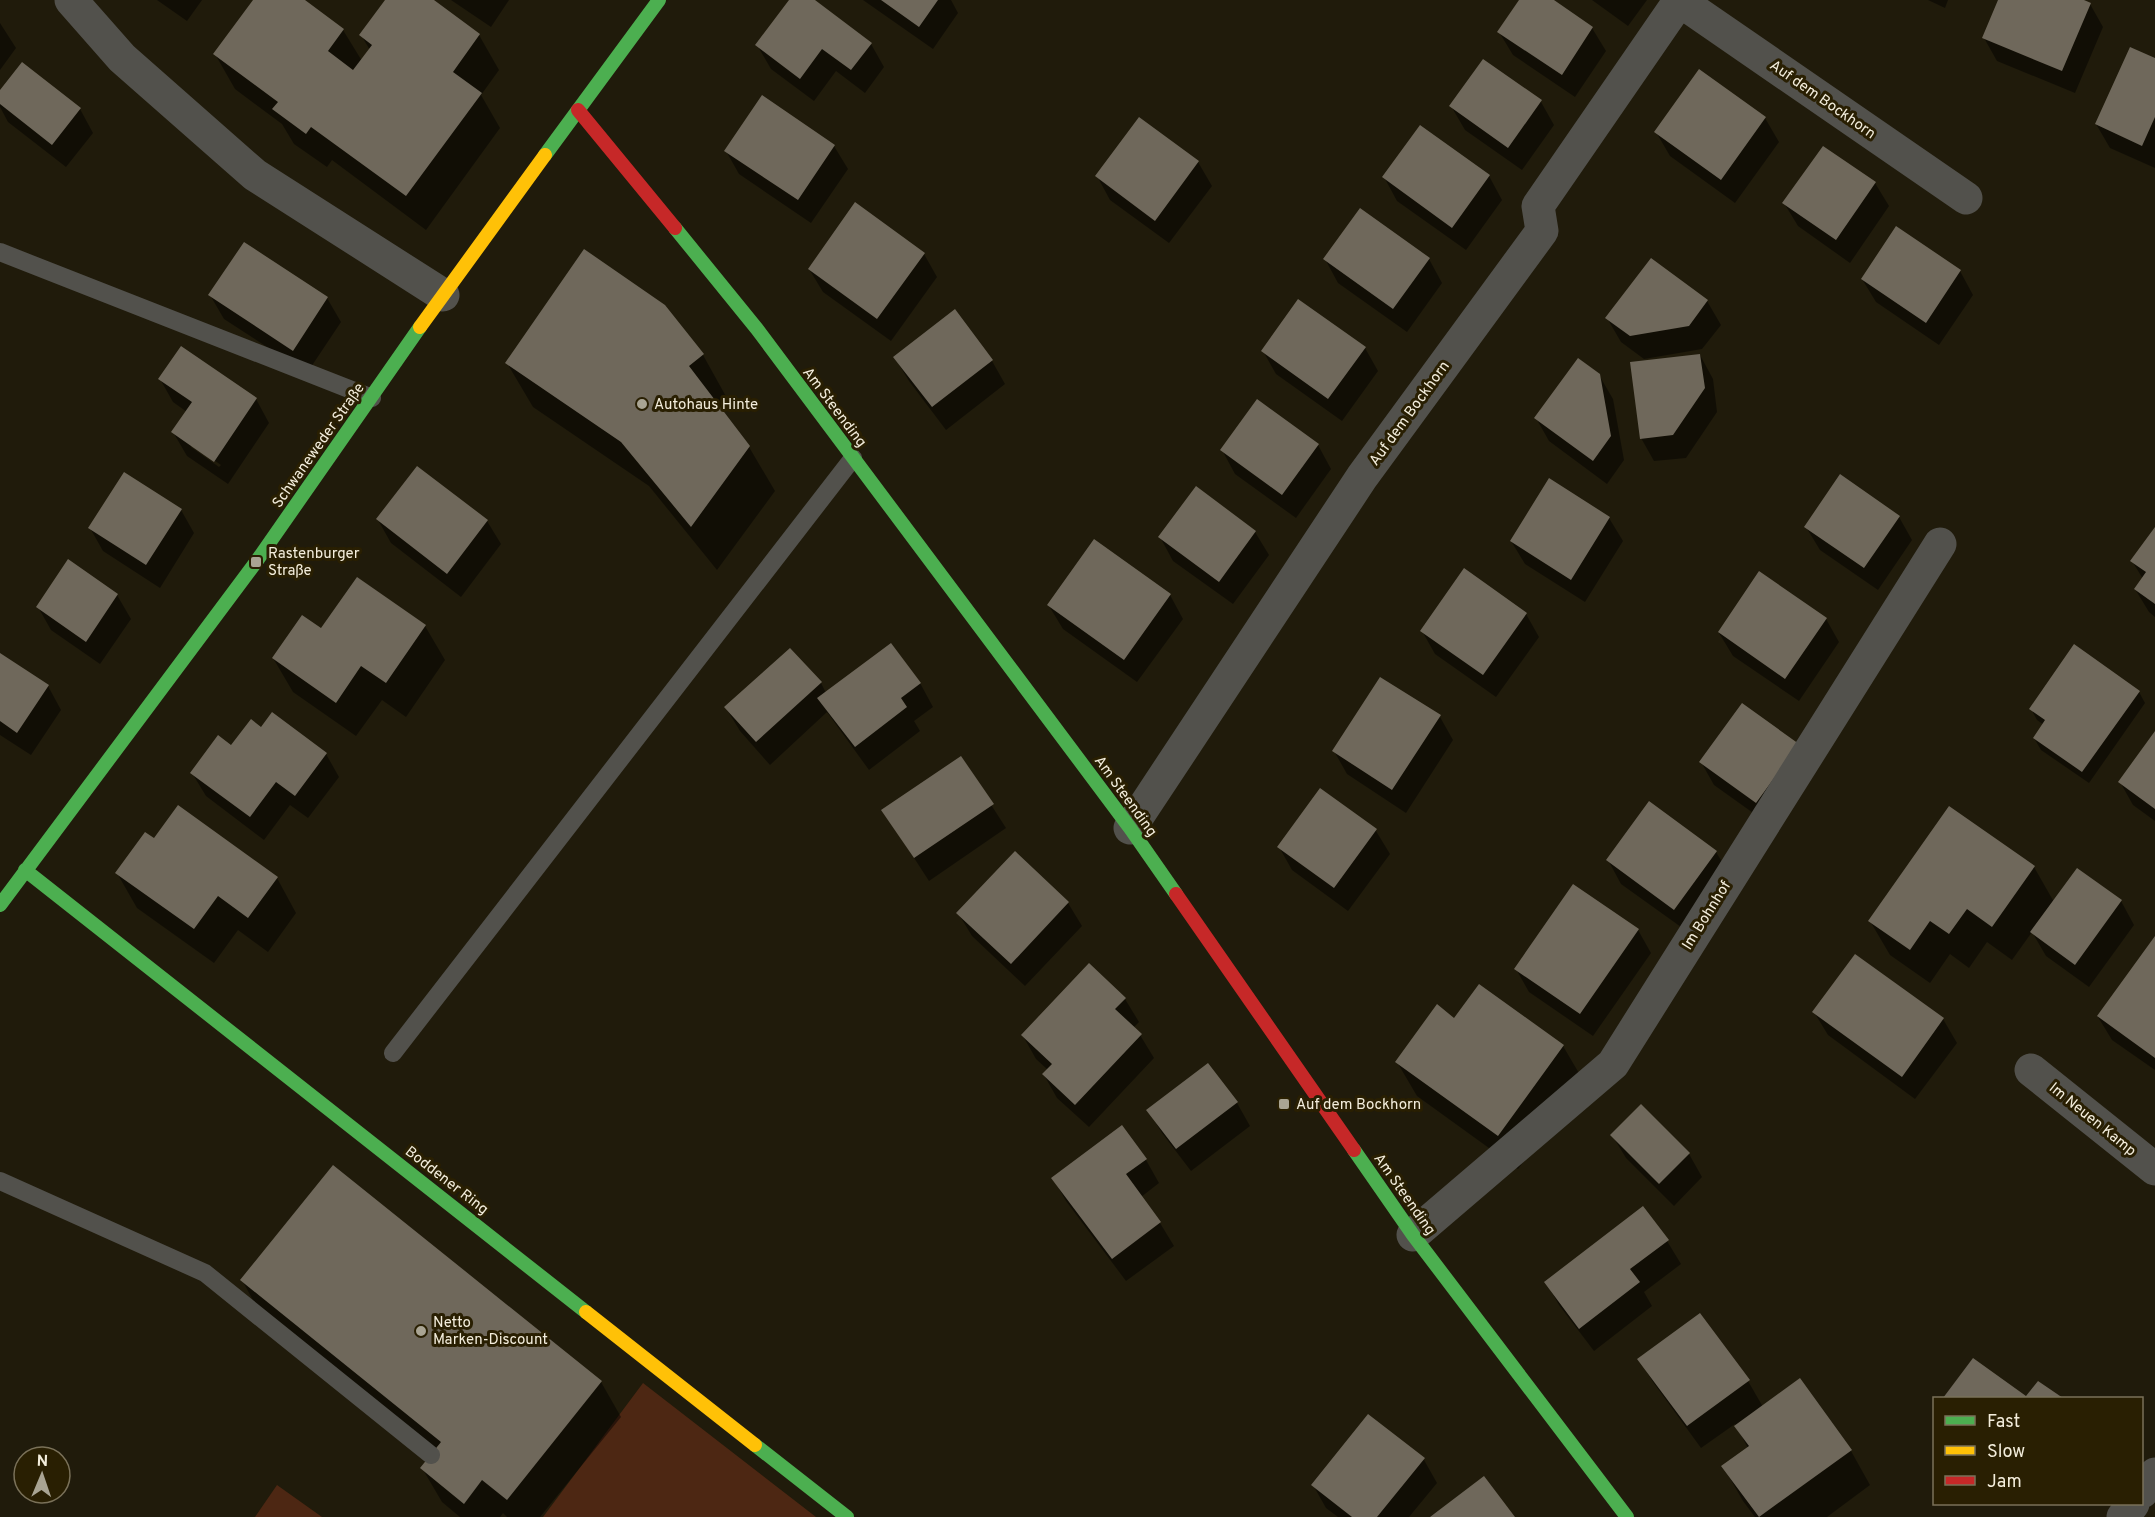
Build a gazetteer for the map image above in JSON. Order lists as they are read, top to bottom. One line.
{"streets":{"street":["Auf dem Bockhorn","Am Steending","Schwaneweder Straße","Im Bohnhof","Im Neuen Kamp","Boddener Ring"]},"crossings":[["Auf dem Bockhorn","Am Steending"],["Am Steending","Schwaneweder Straße"],["Am Steending","Im Bohnhof"],["Schwaneweder Straße","Boddener Ring"]],"places":{"other":["Autohaus Hinte","Netto Marken-Discount"],"transit":["Rastenburger Straße","Auf dem Bockhorn"]},"legend":["Fast","Slow","Jam"],"north":"top"}
